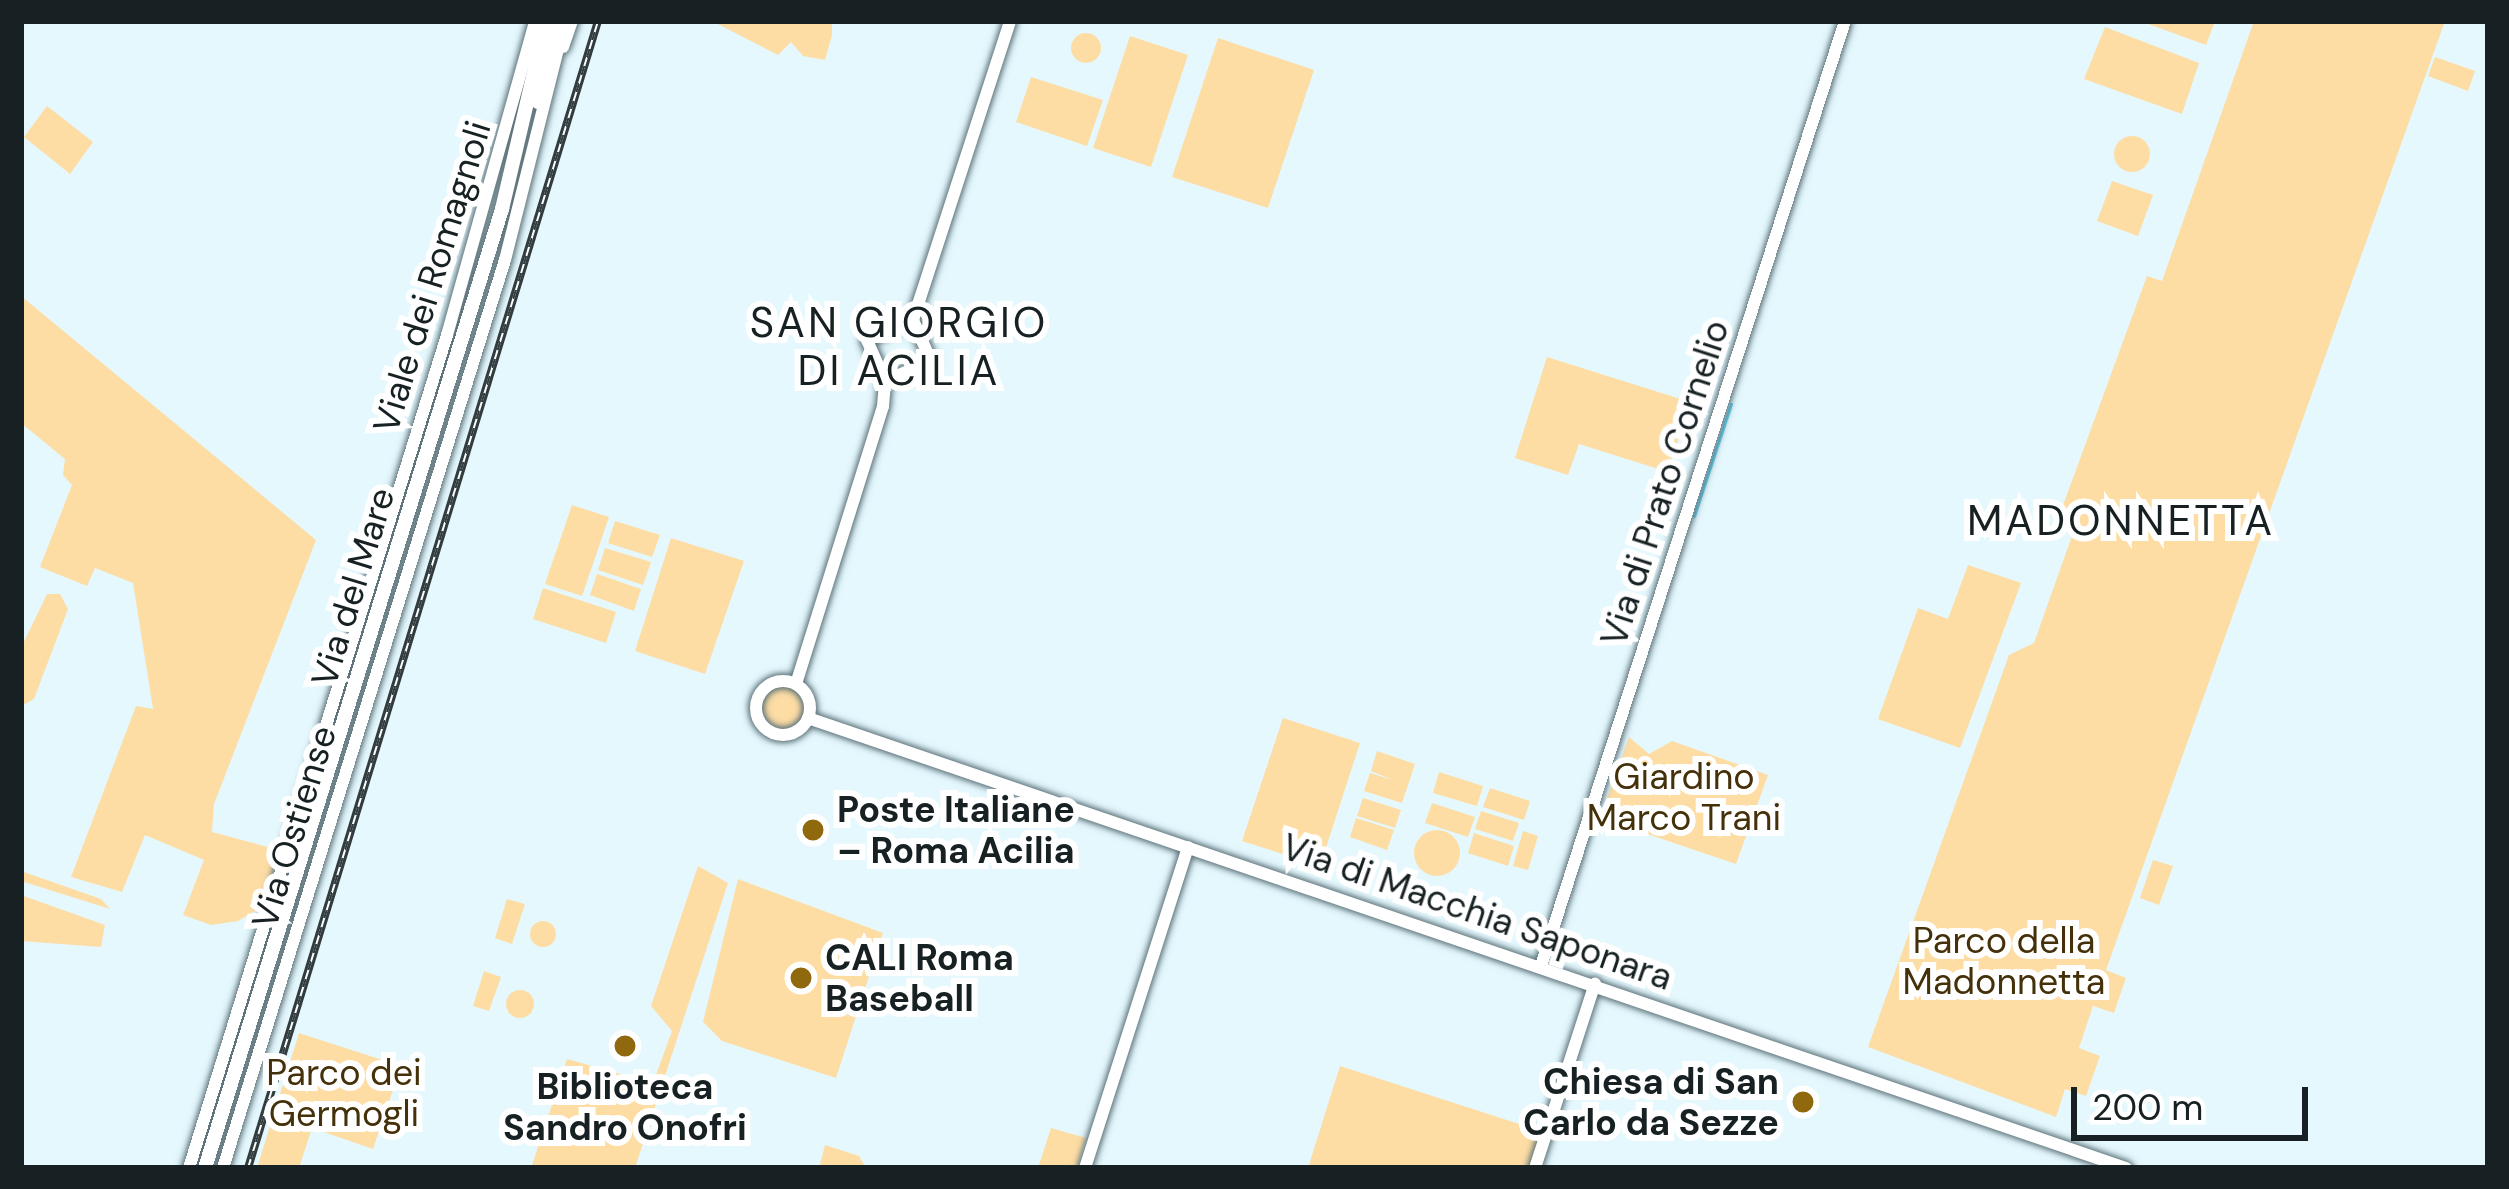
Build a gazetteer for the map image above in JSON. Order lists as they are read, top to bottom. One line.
{"streets":{"main road":["Via del Mare"],"street":["Viale dei Romagnoli","Via di Prato Cornelio","Via Ostiense","Via di Macchia Saponara"]},"crossings":[["Via di Prato Cornelio","Via di Macchia Saponara"]],"districts":["SAN GIORGIO DI ACILIA","MADONNETTA"],"parks":["Giardino Marco Trani","Parco della Madonnetta","Parco dei Germogli"],"places":["Poste Italiane – Roma Acilia","CALI Roma Baseball","Biblioteca Sandro Onofri","Chiesa di San Carlo da Sezze"],"scale_bar":"200 m"}
